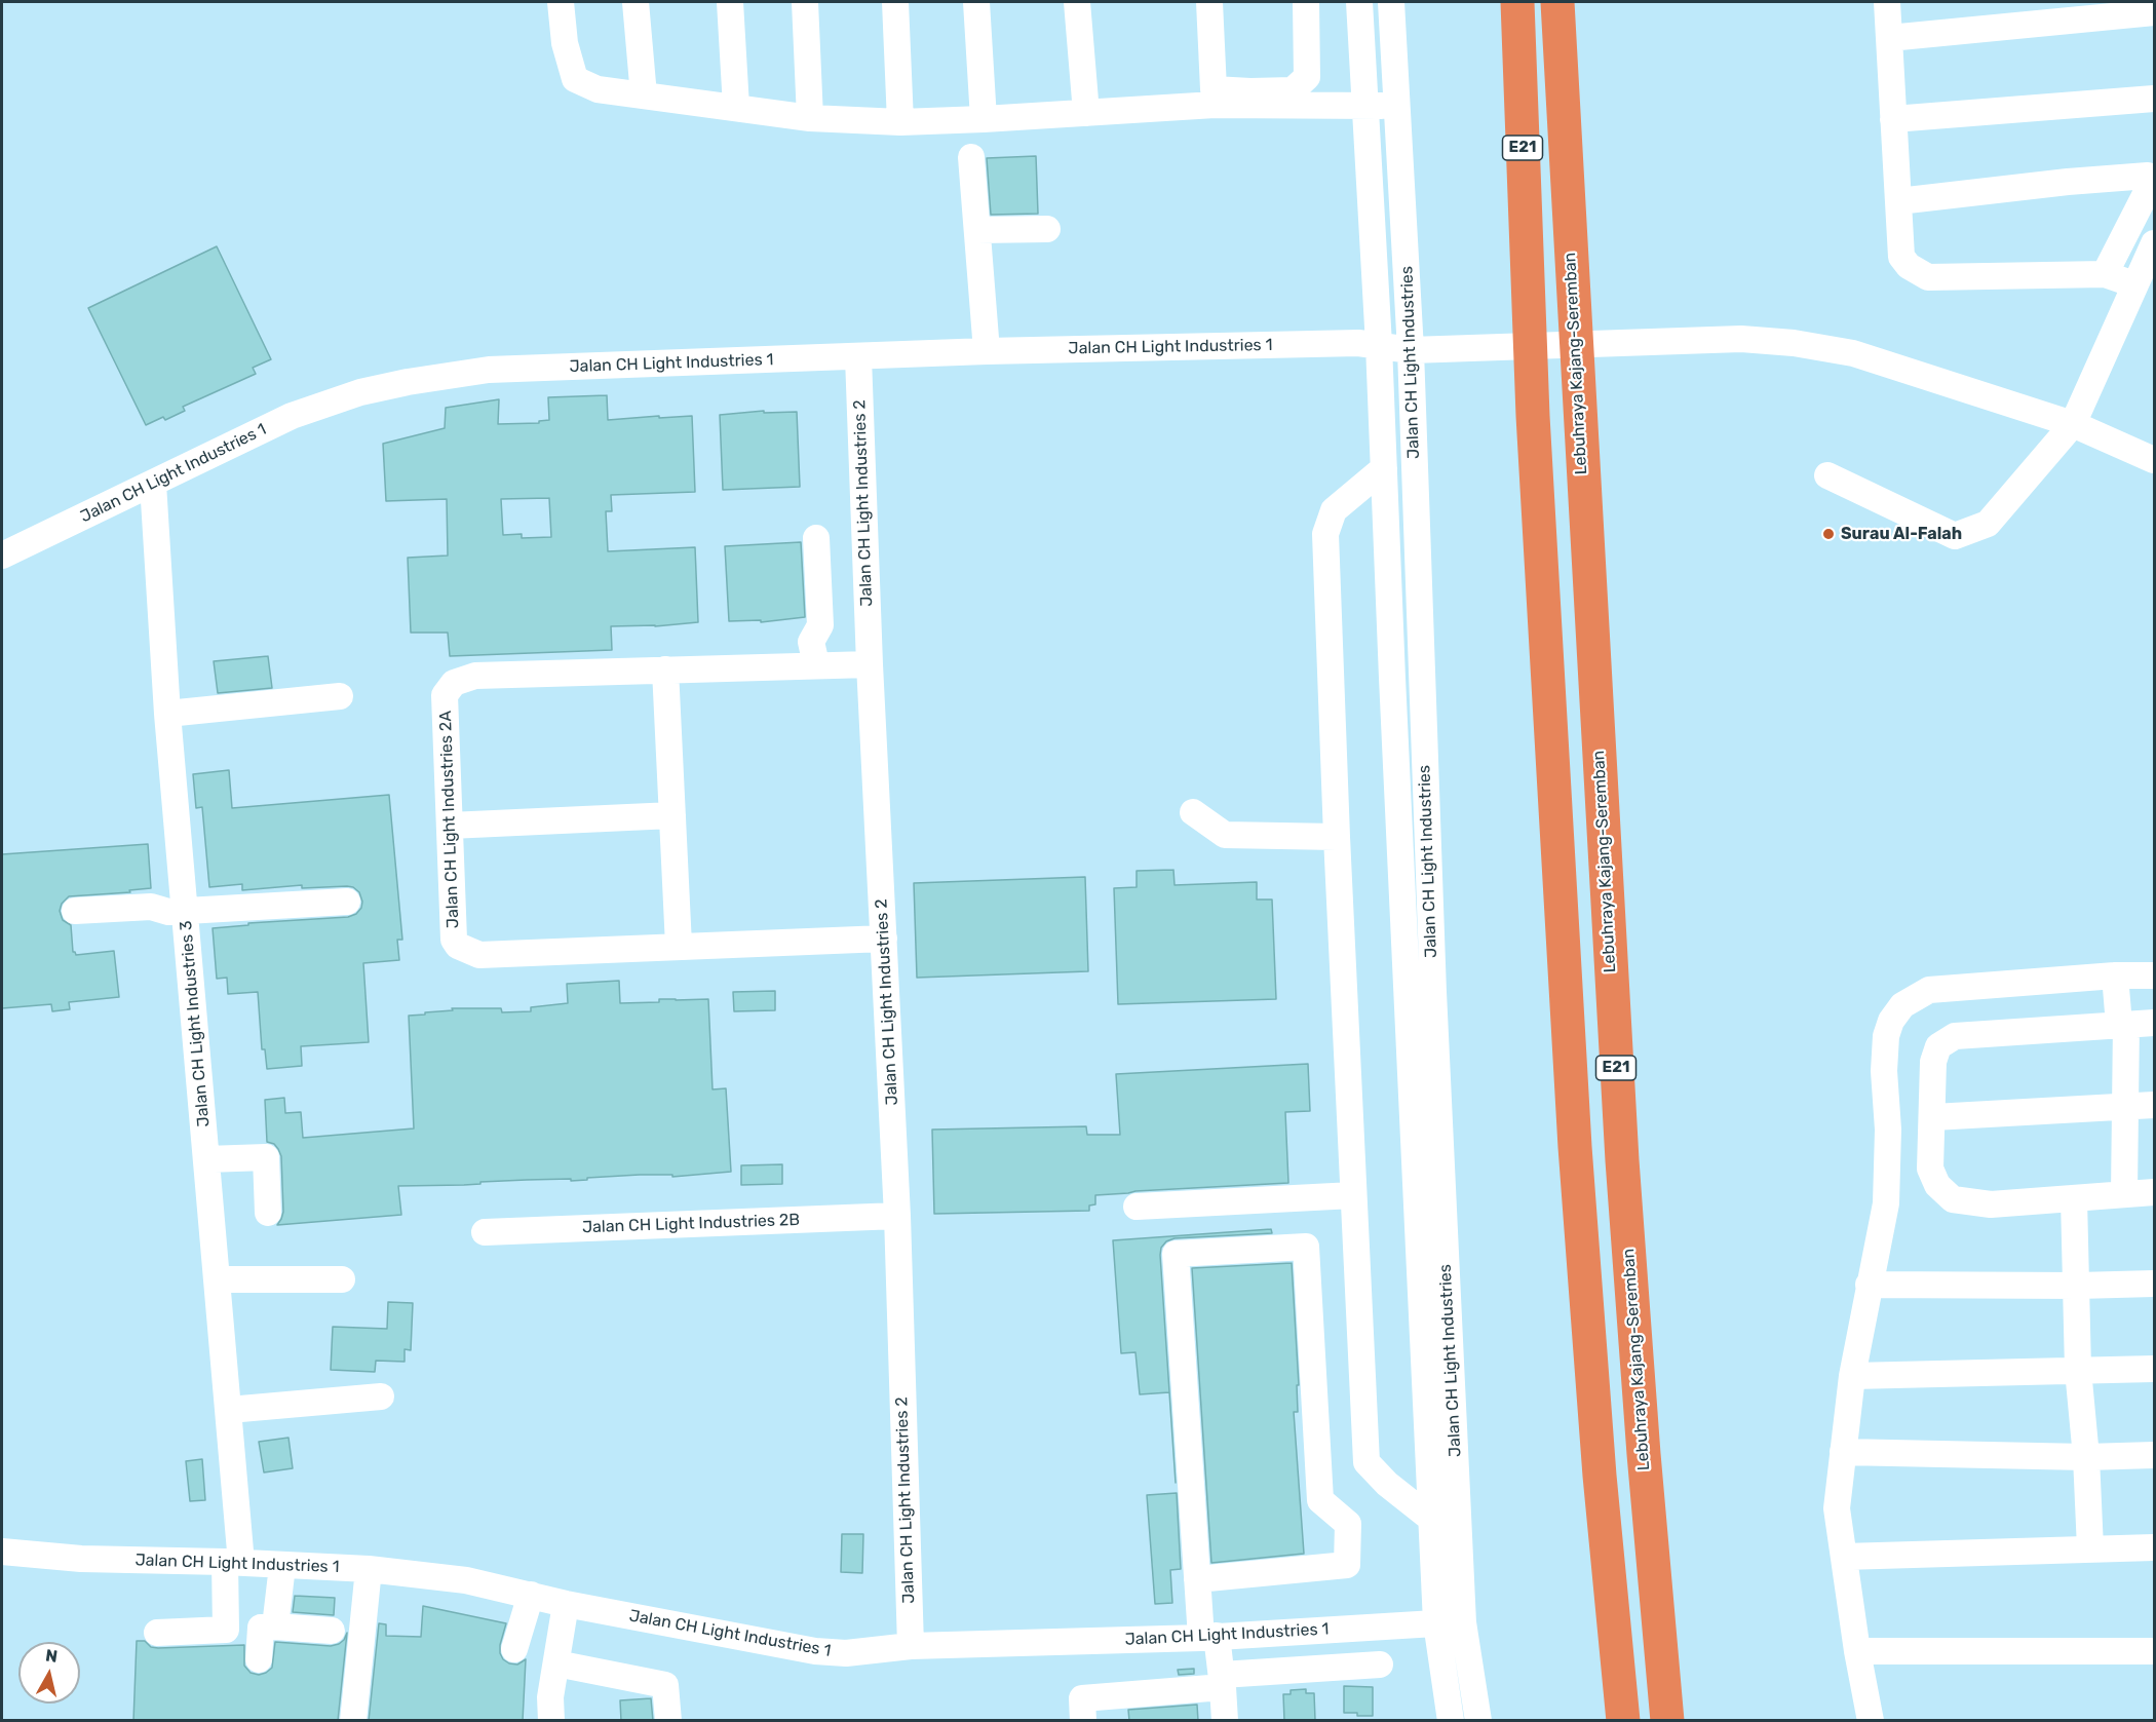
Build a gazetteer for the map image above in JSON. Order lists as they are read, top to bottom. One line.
{"streets":{"highway":["E21","Lebuhraya Kajang-Seremban"],"street":["Jalan CH Light Industries 1","Jalan CH Light Industries","Jalan CH Light Industries 2","Jalan CH Light Industries 2A","Jalan CH Light Industries 3","Jalan CH Light Industries 2B"]},"crossings":[["Jalan CH Light Industries 1","Jalan CH Light Industries"],["Jalan CH Light Industries 1","Jalan CH Light Industries 2"],["Jalan CH Light Industries 1","Jalan CH Light Industries 3"],["Jalan CH Light Industries 2","Jalan CH Light Industries 2A"],["Jalan CH Light Industries 2","Jalan CH Light Industries 2B"]],"places":["Surau Al-Falah"],"north":"top"}
